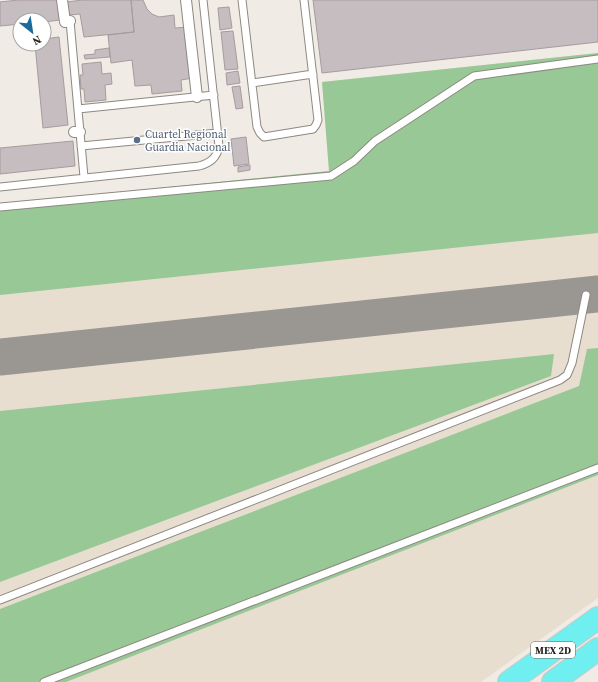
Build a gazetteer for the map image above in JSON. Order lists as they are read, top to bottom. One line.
{"streets":{"highway":["MEX 2D"]},"places":["Cuartel Regional Guardia Nacional"],"north":"bottom right"}
